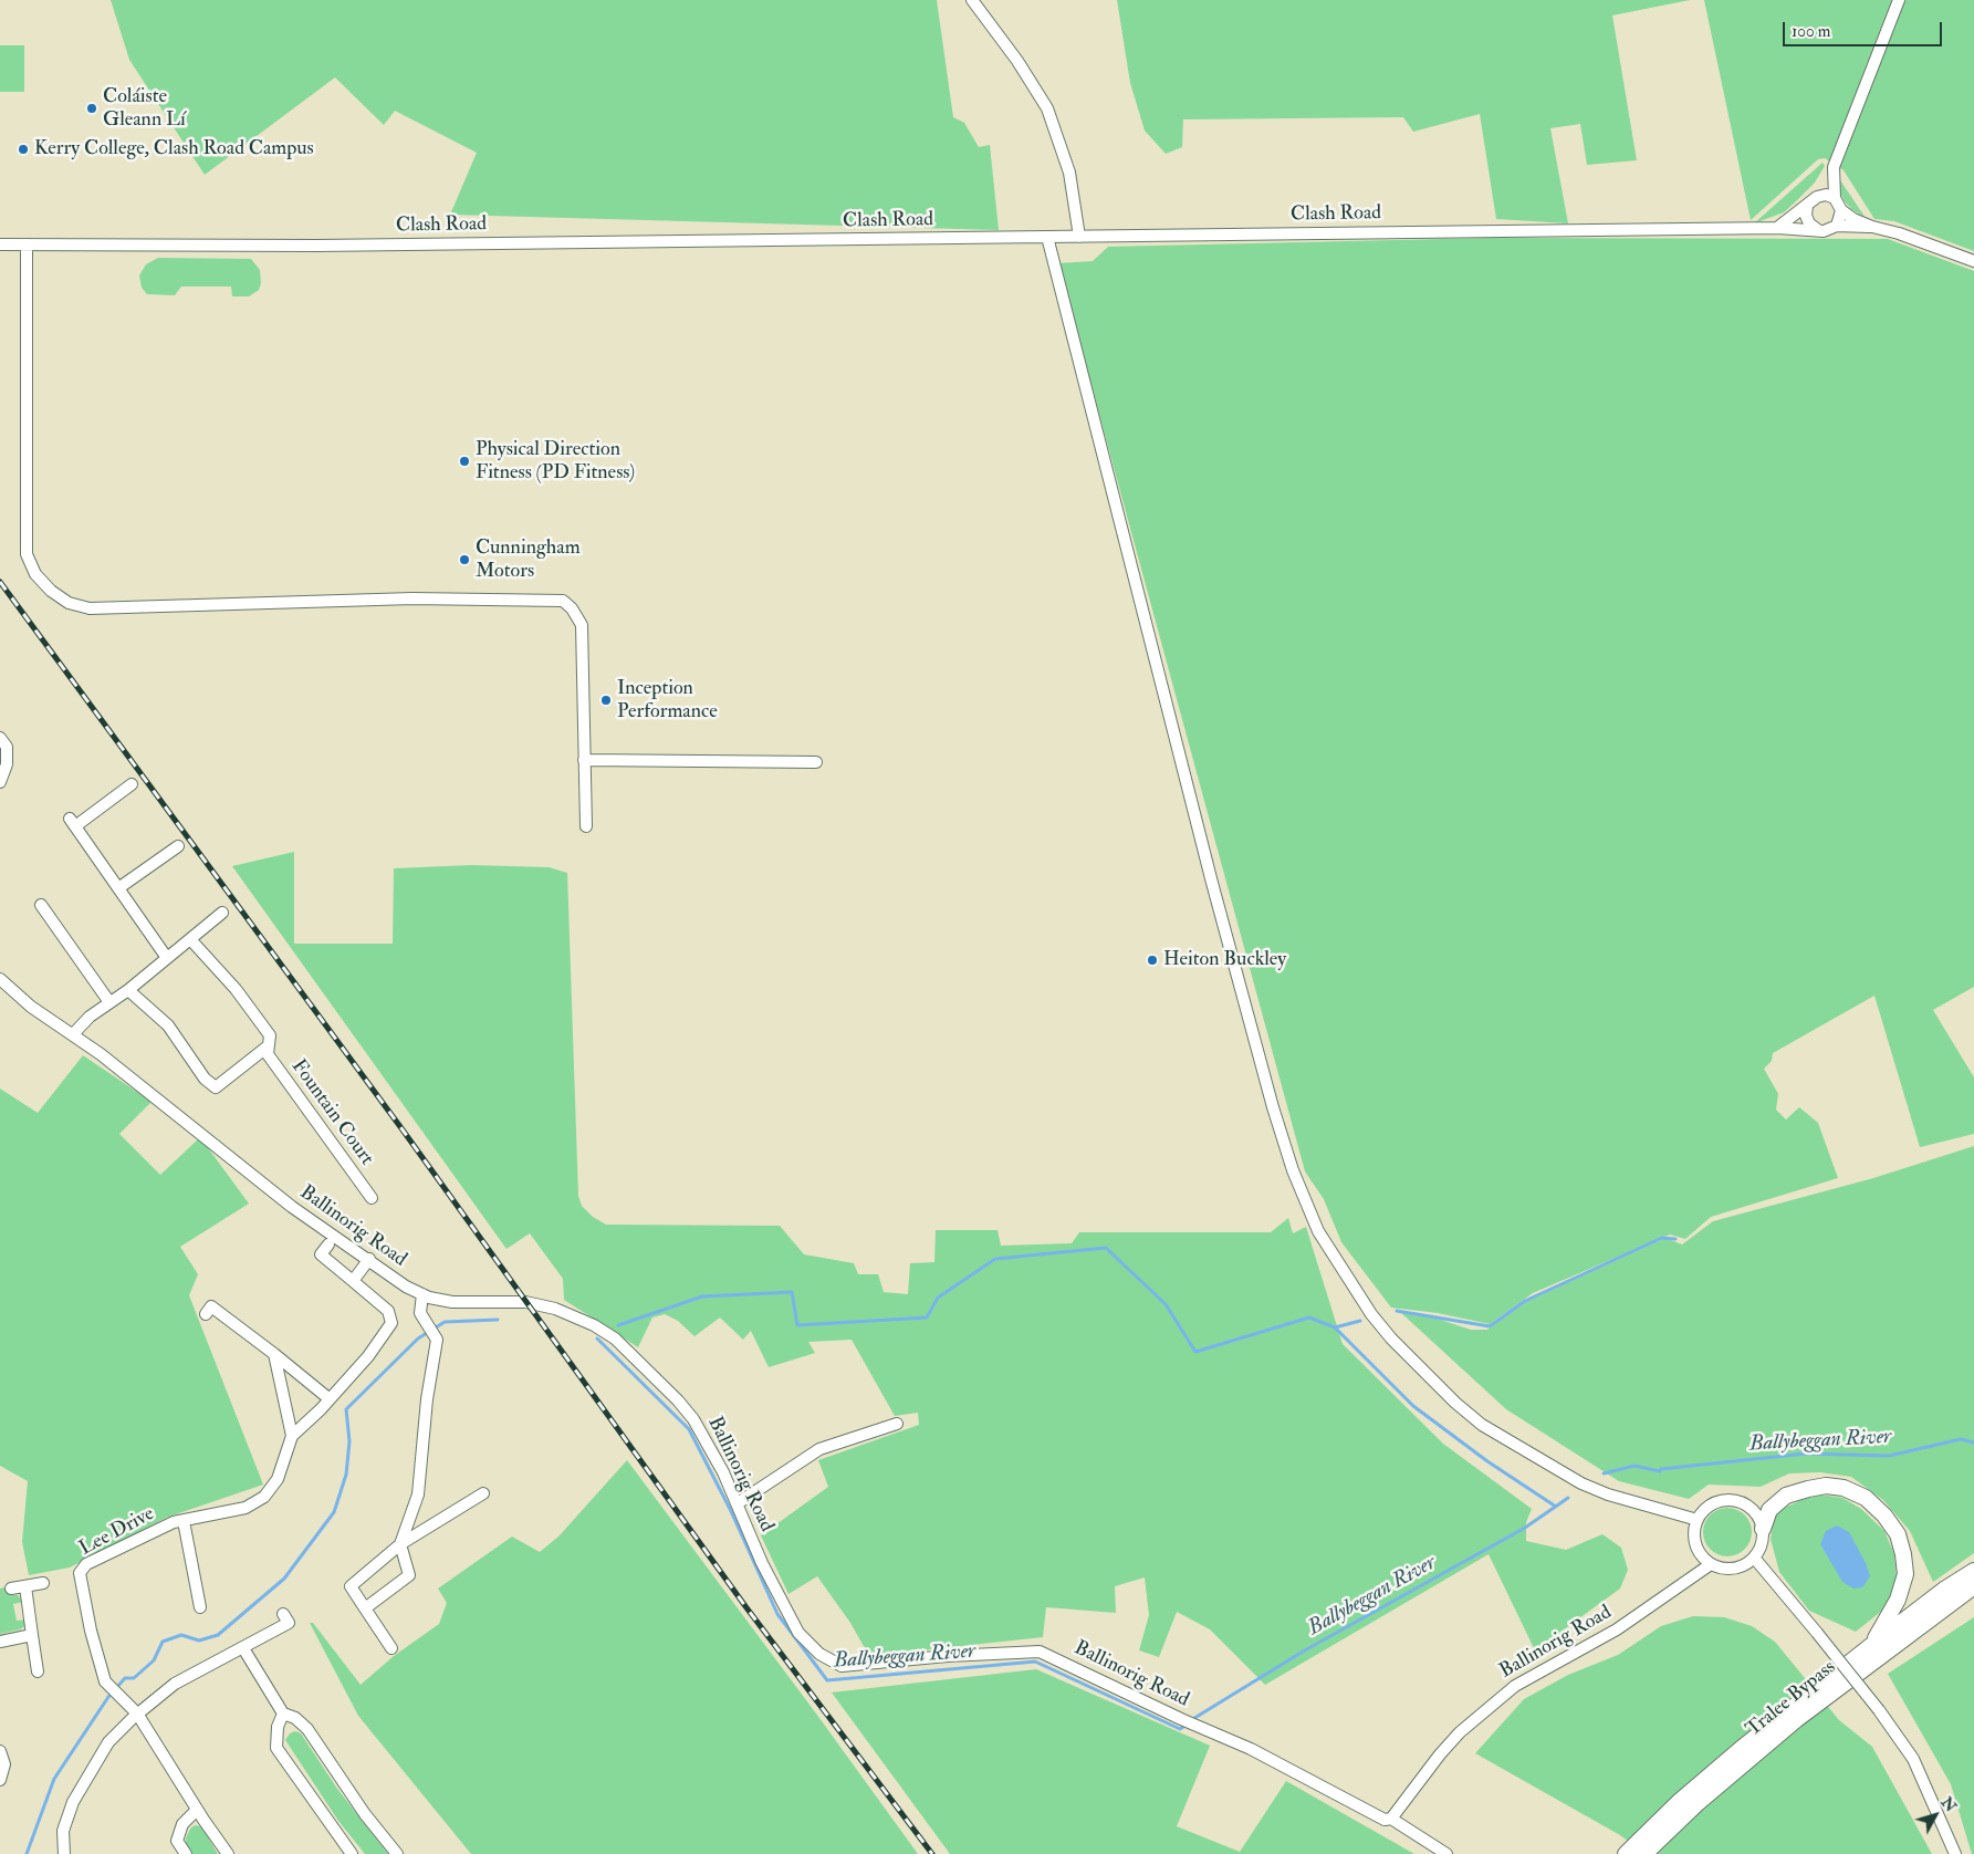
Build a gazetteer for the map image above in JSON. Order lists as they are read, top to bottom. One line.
{"streets":{"main road":["Tralee Bypass"],"street":["Clash Road","Fountain Court","Ballinorig Road","Lee Drive"]},"water":["Ballybeggan River"],"places":["Coláiste Gleann Lí","Kerry College, Clash Road Campus","Physical Direction Fitness (PD Fitness)","Cunningham Motors","Inception Performance","Heiton Buckley"],"scale_bar":"100 m","north":"top right"}
